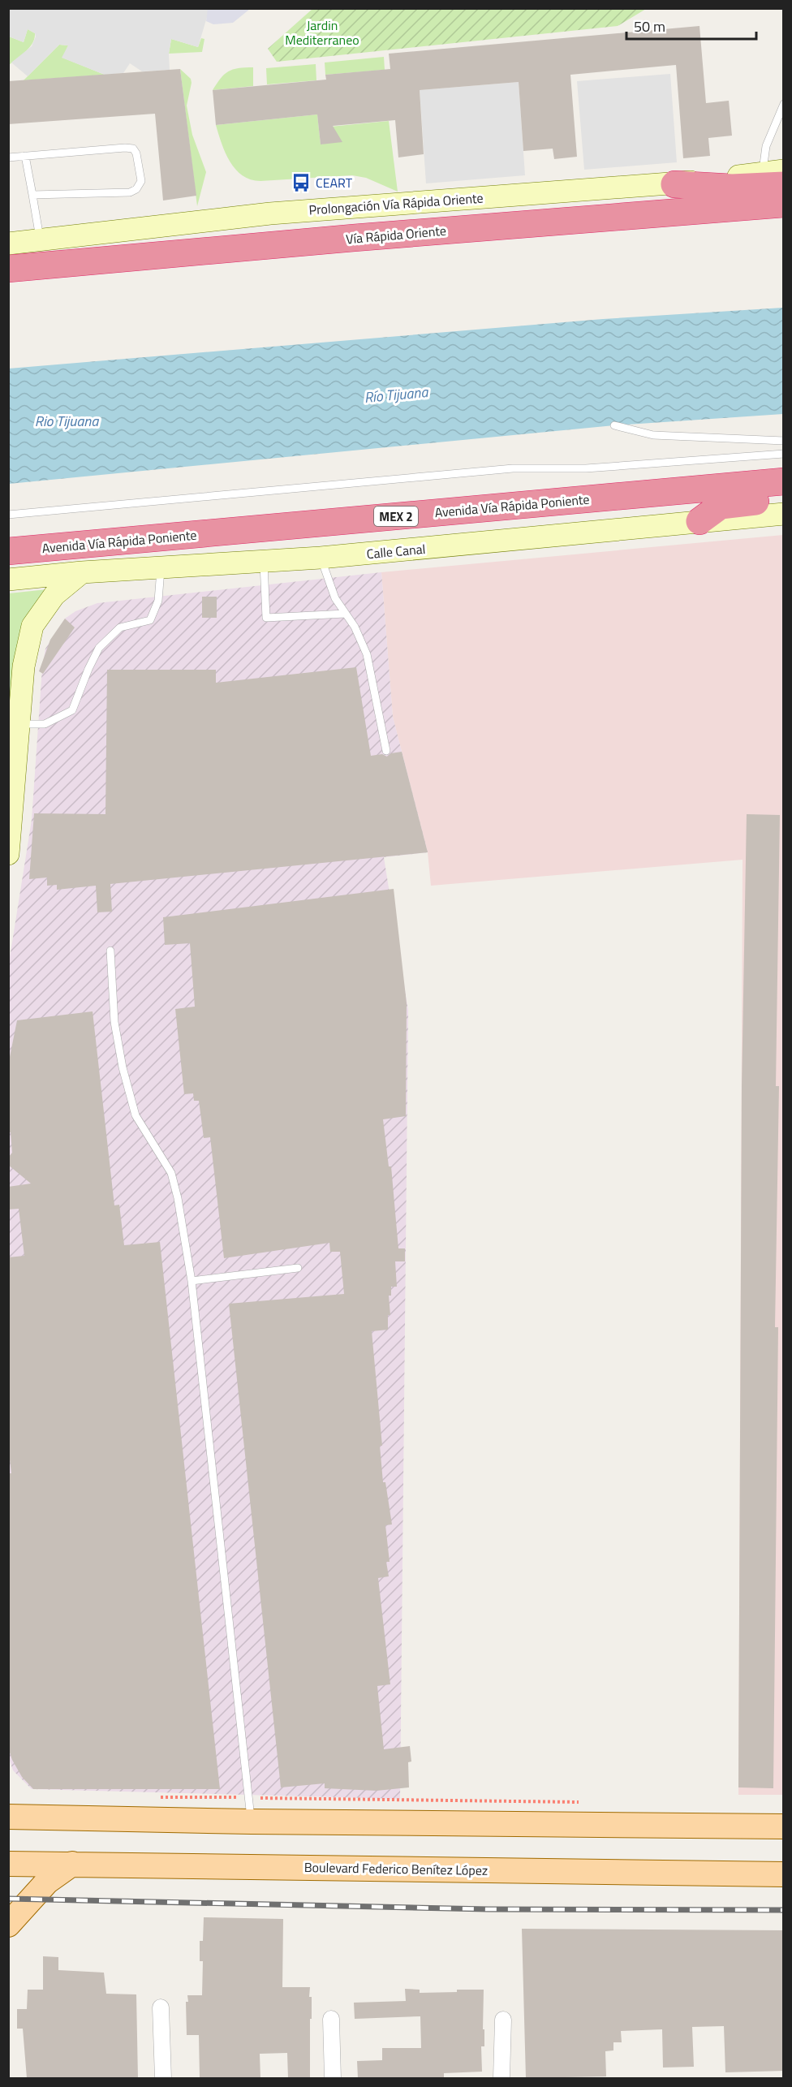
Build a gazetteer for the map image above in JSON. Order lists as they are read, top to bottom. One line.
{"streets":{"highway":["Vía Rápida Oriente","Avenida Vía Rápida Poniente","MEX 2"],"main road":["Prolongación Vía Rápida Oriente","Calle Canal","Boulevard Federico Benítez López"]},"water":["Río Tijuana","Rio Tijuana"],"parks":["Jardin Mediterraneo"],"places":{"bus stop":["CEART"]},"scale_bar":"50 m"}
